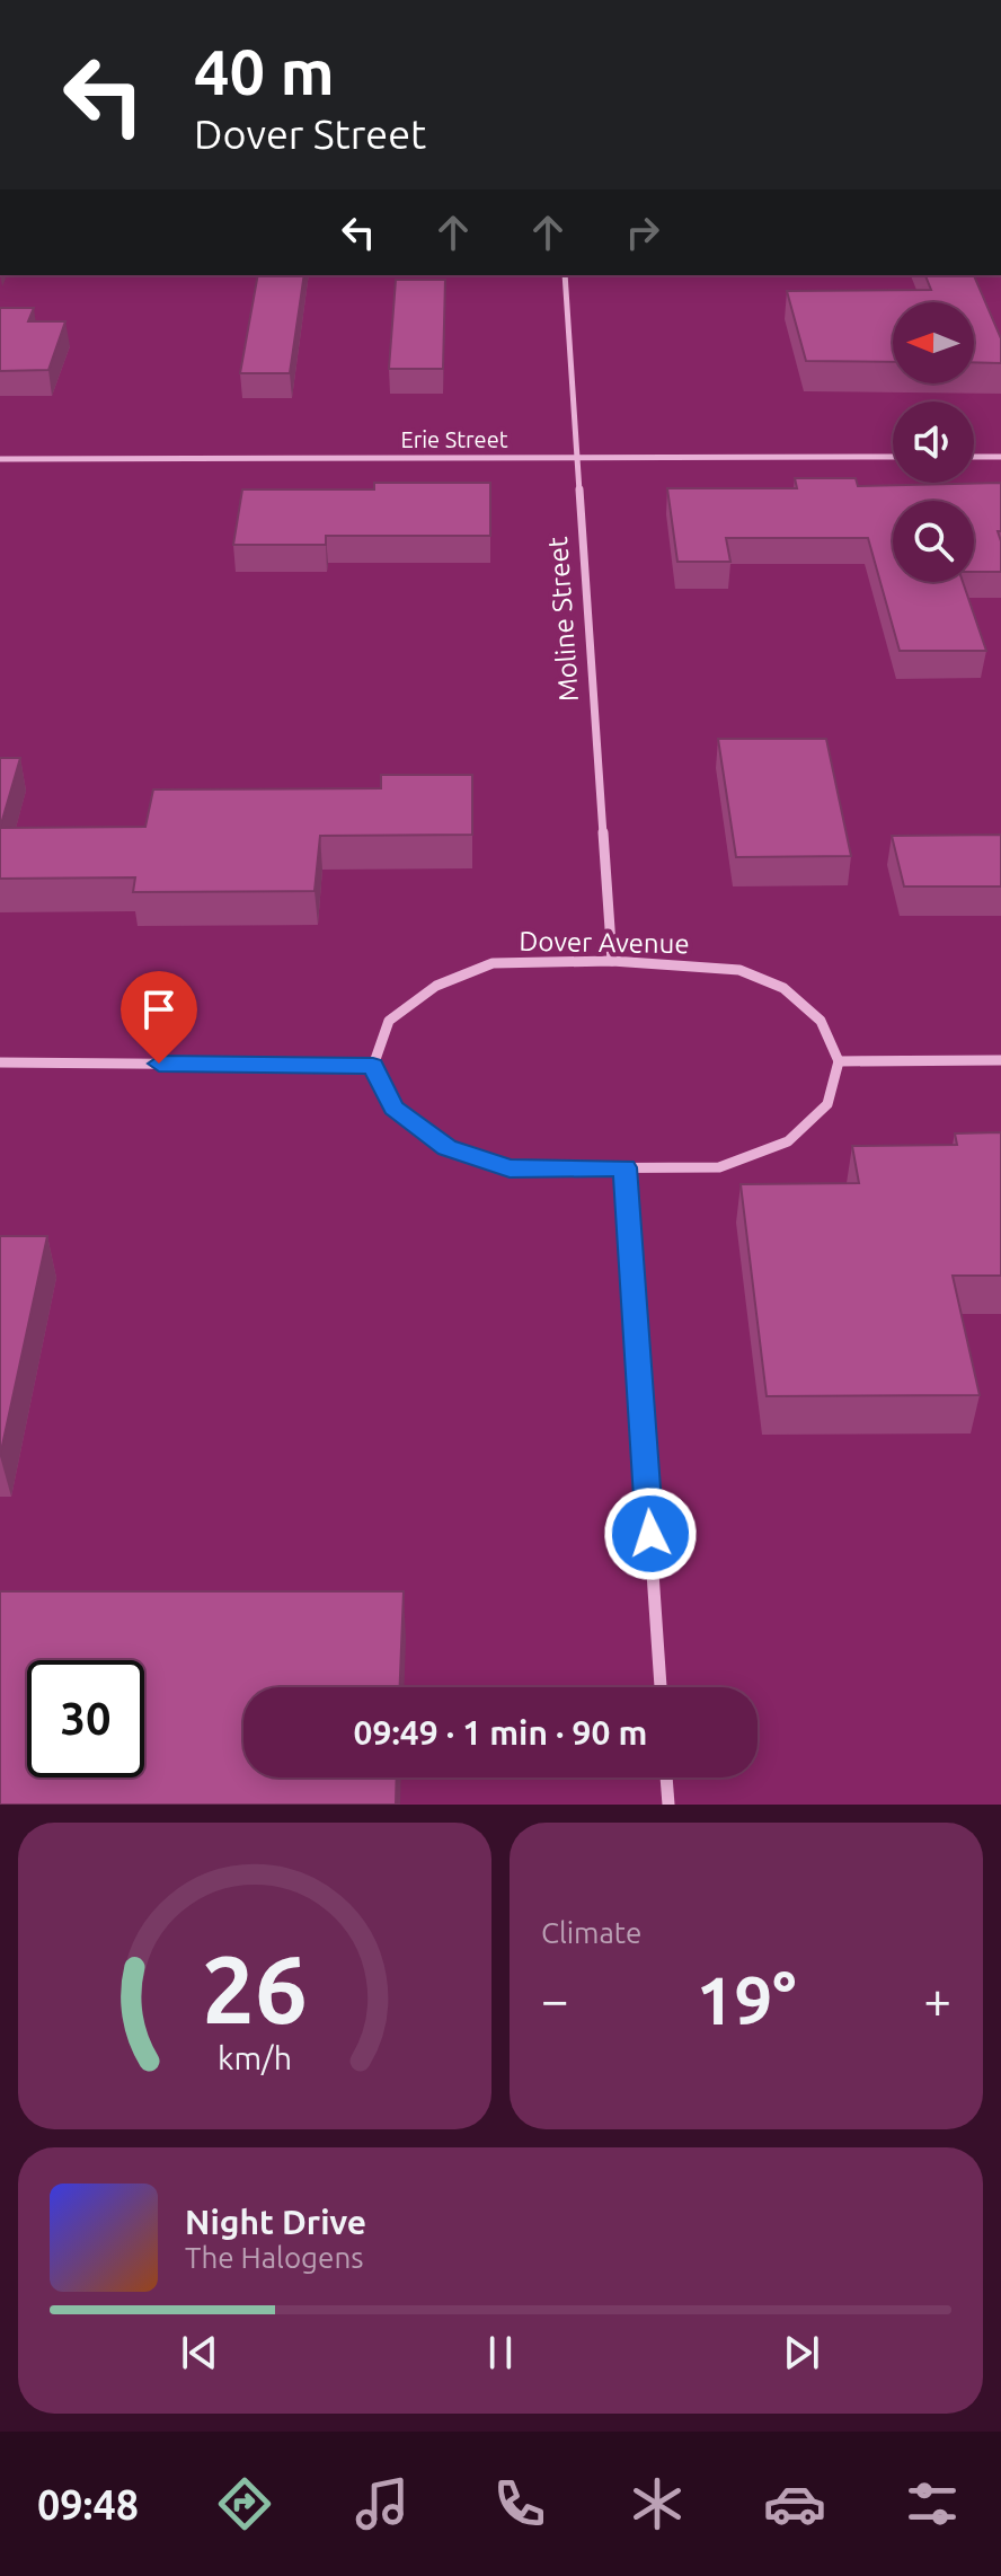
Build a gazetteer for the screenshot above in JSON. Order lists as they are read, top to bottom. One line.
{"streets":{"street":["Erie Street","Moline Street","Dover Avenue"]},"crossings":[["Erie Street","Moline Street"],["Moline Street","Dover Avenue"]],"north":"left","page":{"turn":["40 m","Dover Street"],"limit":"30","trip":"09:49 · 1 min · 90 m","tile":"Climate","heat":["−","19°","+"],"song":["Night Drive","The Halogens"],"tabs":"09:48","gauge":["26","km/h"]}}
